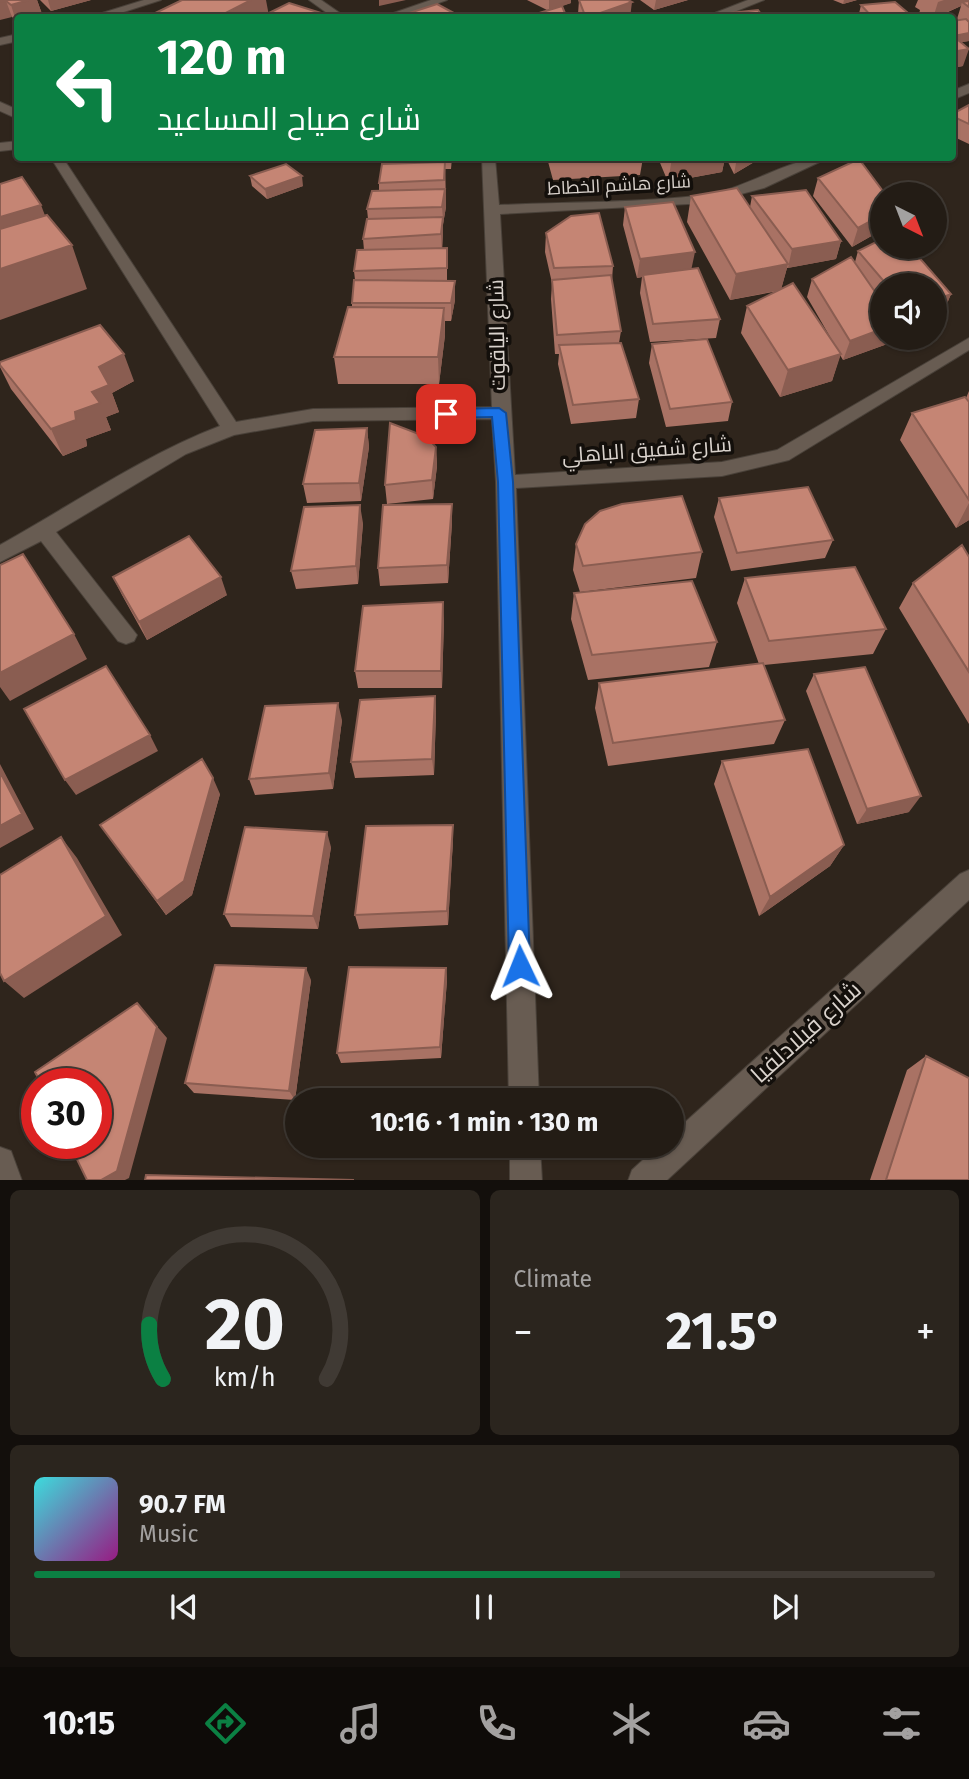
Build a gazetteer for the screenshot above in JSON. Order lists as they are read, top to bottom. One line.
{"streets":{"street":["شارع هاشم الخطاط","شارع الياقوت","شارع شفيق الباهلي","شارع فيلادلفيا"]},"crossings":[["شارع هاشم الخطاط","شارع الياقوت"],["شارع الياقوت","شارع شفيق الباهلي"]],"north":"bottom right","page":{"turn":["120 m","شارع صياح المساعيد"],"limit":"30","trip":"10:16 · 1 min · 130 m","tile":"Climate","heat":["−","21.5°","+"],"song":["90.7 FM","Music"],"tabs":"10:15","gauge":["20","km/h"]}}
